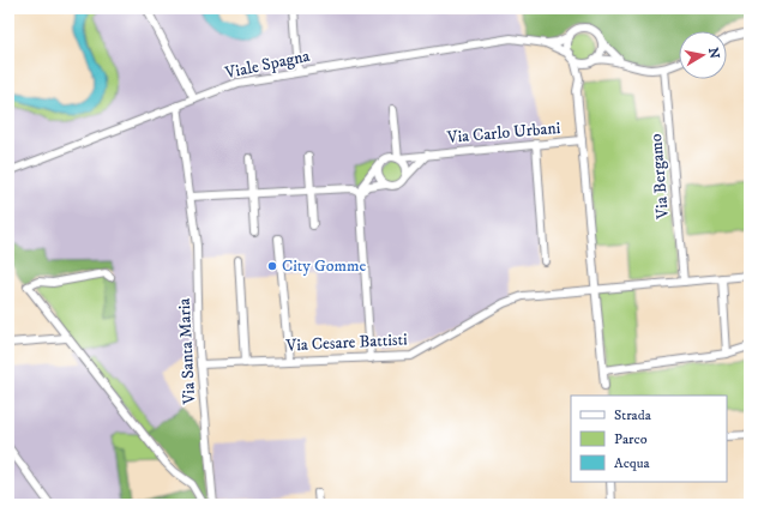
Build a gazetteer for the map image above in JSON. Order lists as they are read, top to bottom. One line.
{"streets":{"street":["Viale Spagna","Via Carlo Urbani","Via Bergamo","Via Cesare Battisti","Via Santa Maria"]},"crossings":[["Viale Spagna","Via Santa Maria"],["Via Bergamo","Via Cesare Battisti"],["Via Cesare Battisti","Via Santa Maria"]],"places":["City Gomme"],"legend":["Strada","Parco","Acqua"],"north":"right"}
